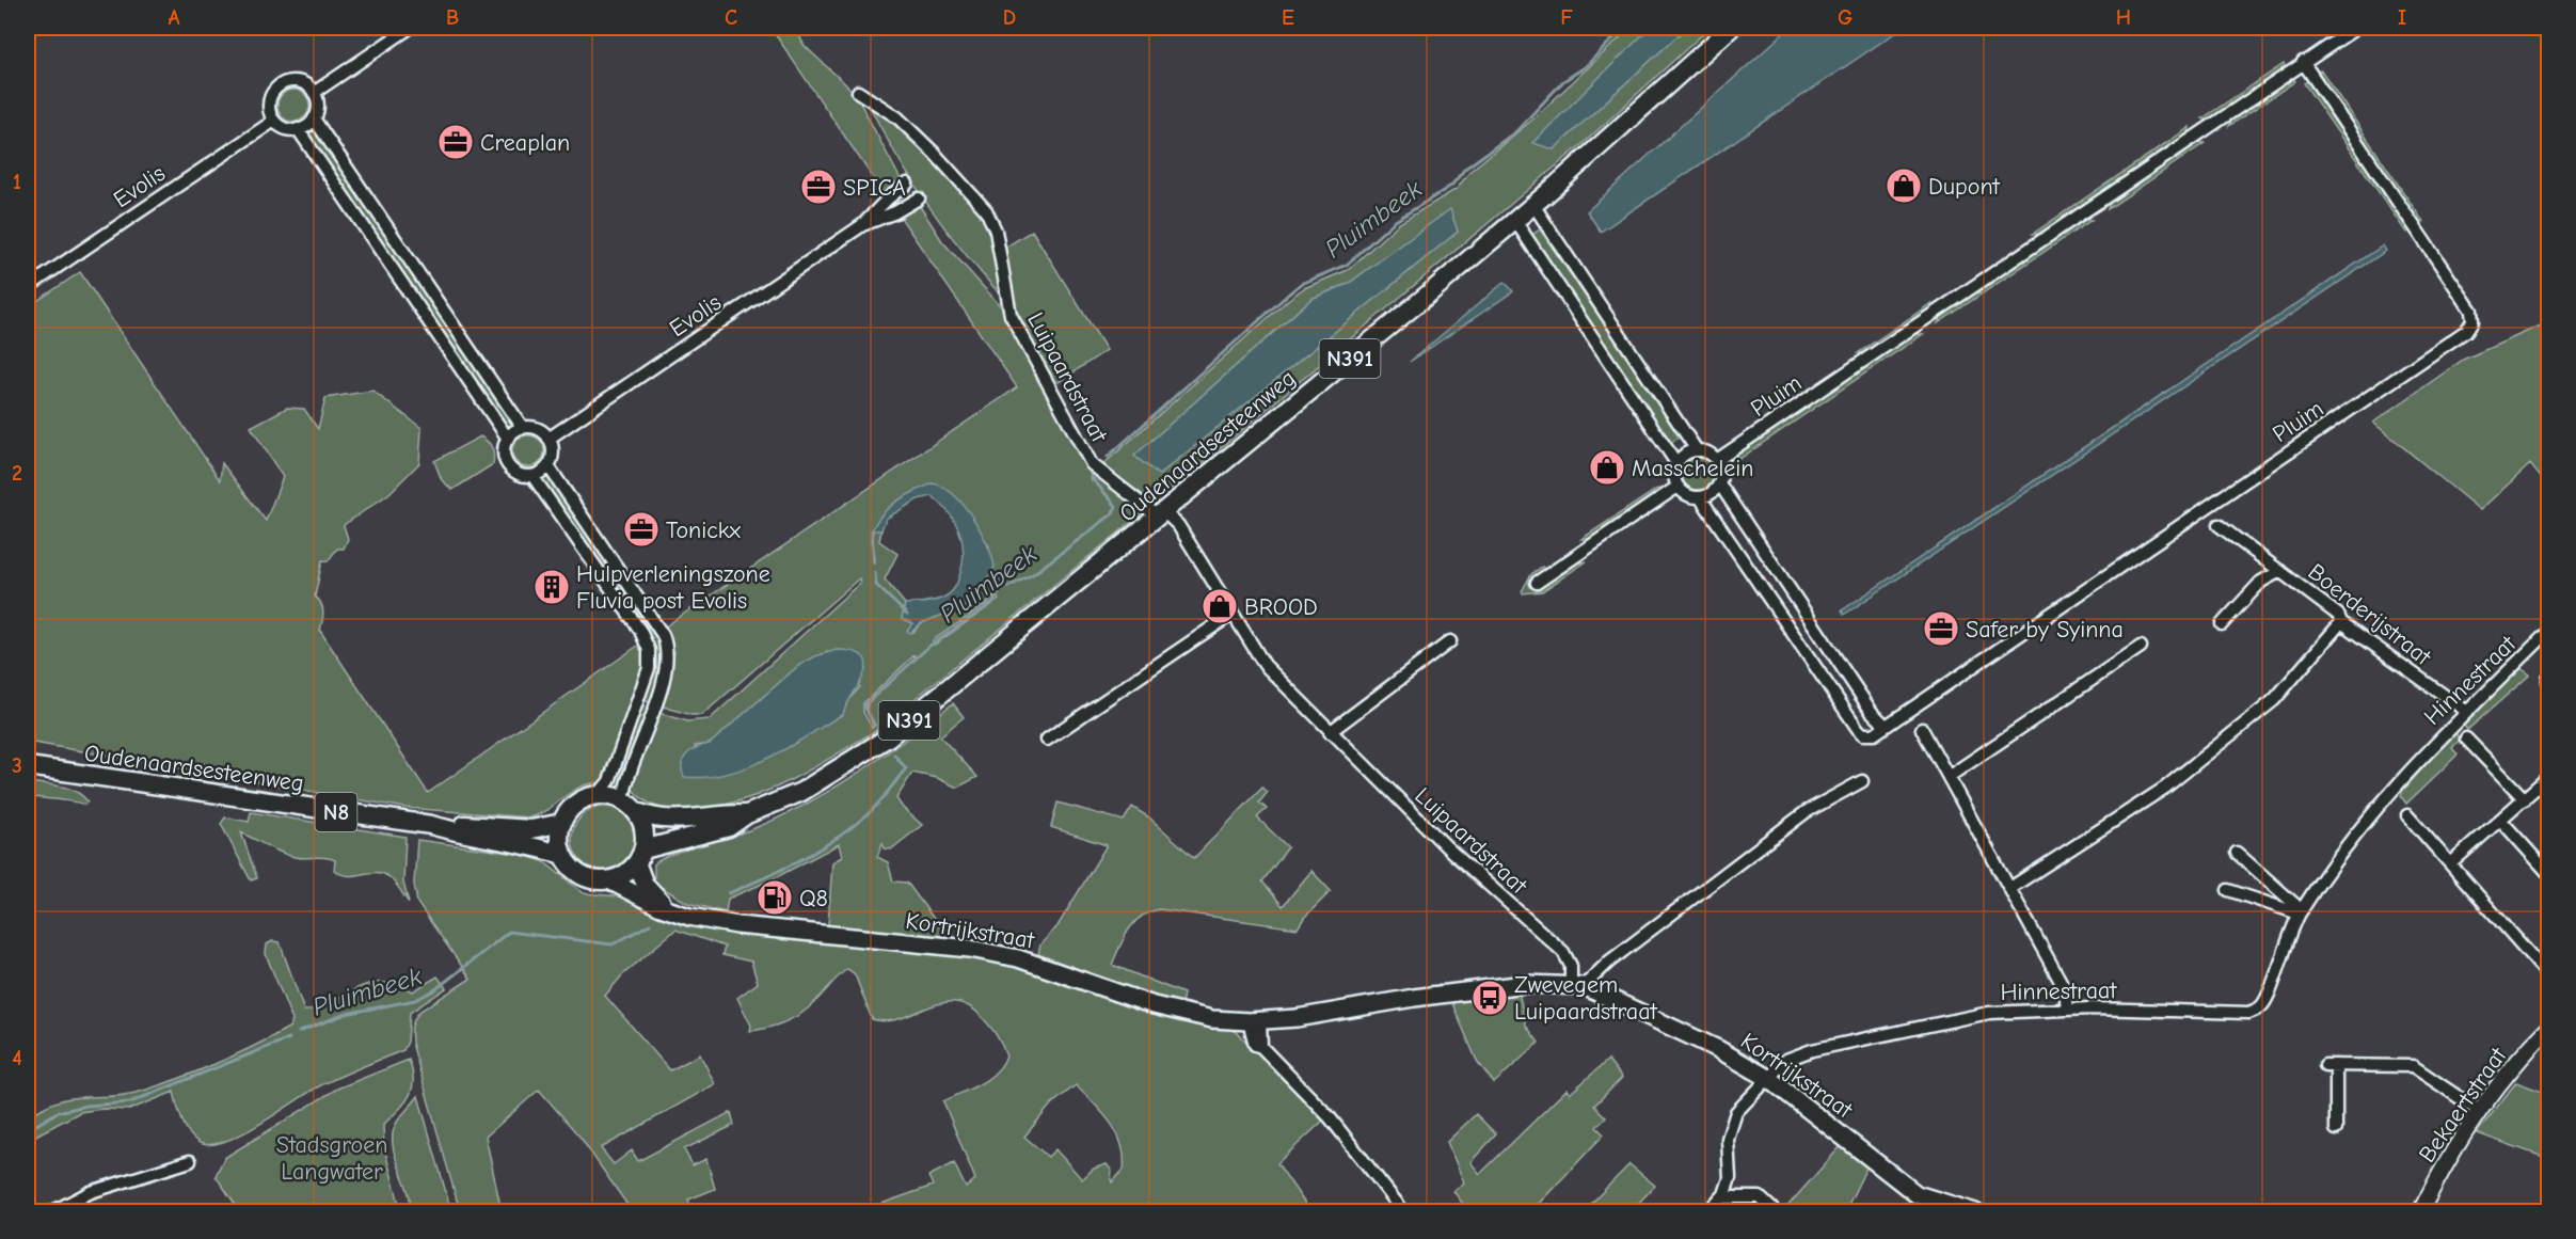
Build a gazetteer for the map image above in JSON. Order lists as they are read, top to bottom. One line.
{"streets":{"main road":["N391","Oudenaardsesteenweg","N8","Kortrijkstraat"],"street":["Evolis","Luipaardstraat","Pluim","Boerderijstraat","Hinnestraat","Bekaertstraat"]},"crossings":[["Luipaardstraat","Oudenaardsesteenweg"],["Luipaardstraat","Kortrijkstraat"],["Oudenaardsesteenweg","N8"],["Oudenaardsesteenweg","Kortrijkstraat"],["Boerderijstraat","Hinnestraat"],["Hinnestraat","Kortrijkstraat"],["N8","Kortrijkstraat"]],"water":["Pluimbeek"],"parks":["Stadsgroen Langwater"],"places":{"office":["Creaplan","SPICA","Tonickx","Safer by Syinna"],"shop":["Dupont","Masschelein","BROOD"],"building":["Hulpverleningszone Fluvia post Evolis"],"fuel station":["Q8"],"bus stop":["Zwevegem Luipaardstraat"]},"grid":{"columns":["A","B","C","D","E","F","G","H","I"],"rows":["1","2","3","4"]}}
